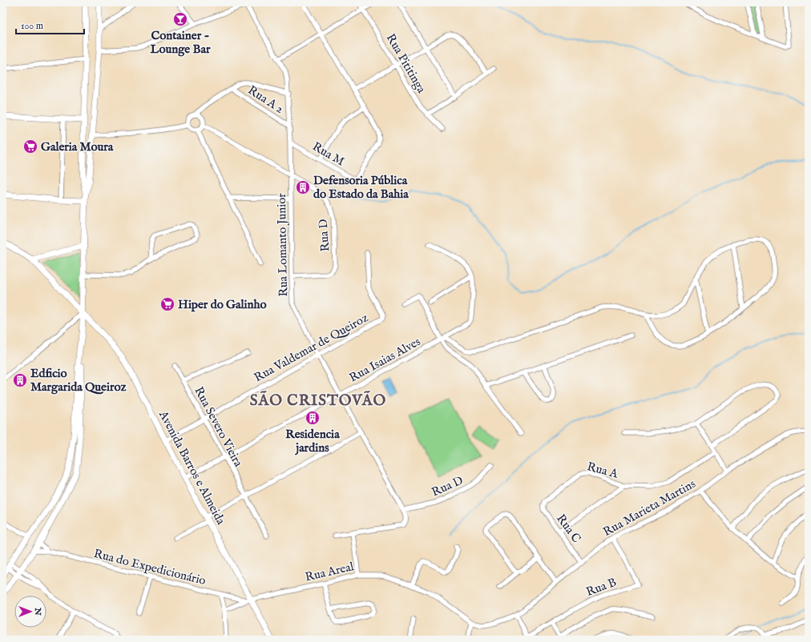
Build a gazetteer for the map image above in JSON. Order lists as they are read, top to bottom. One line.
{"streets":{"main road":["Avenida Barros e Almeida"],"street":["Rua Pititinga","Rua A 2","Rua M","Rua D","Rua Lomanto Junior","Rua Valdemar de Queiroz","Rua Isaias Alves","Rua Severo Vieira","Rua A","Rua Marieta Martins","Rua C","Rua do Expedicionário","Rua Areal","Rua B"]},"crossings":[["Rua A 2","Rua Lomanto Junior"],["Rua M","Rua Lomanto Junior"],["Rua D","Rua Lomanto Junior"],["Rua Lomanto Junior","Rua Valdemar de Queiroz"],["Rua Lomanto Junior","Rua Isaias Alves"],["Rua Valdemar de Queiroz","Rua Severo Vieira"],["Rua Valdemar de Queiroz","Avenida Barros e Almeida"],["Rua Isaias Alves","Rua Severo Vieira"],["Rua Isaias Alves","Avenida Barros e Almeida"],["Avenida Barros e Almeida","Rua do Expedicionário"],["Avenida Barros e Almeida","Rua Areal"],["Rua A","Rua C"],["Rua Marieta Martins","Rua C"],["Rua Marieta Martins","Rua Areal"],["Rua Marieta Martins","Rua B"],["Rua do Expedicionário","Rua Areal"]],"districts":["SÃO CRISTOVÃO"],"places":{"bar":["Container - Lounge Bar"],"supermarket":["Galeria Moura","Hiper do Galinho"],"building":["Defensoria Pública do Estado da Bahia","Edficio Margarida Queiroz","Residencia jardins"]},"scale_bar":"100 m","north":"right"}
